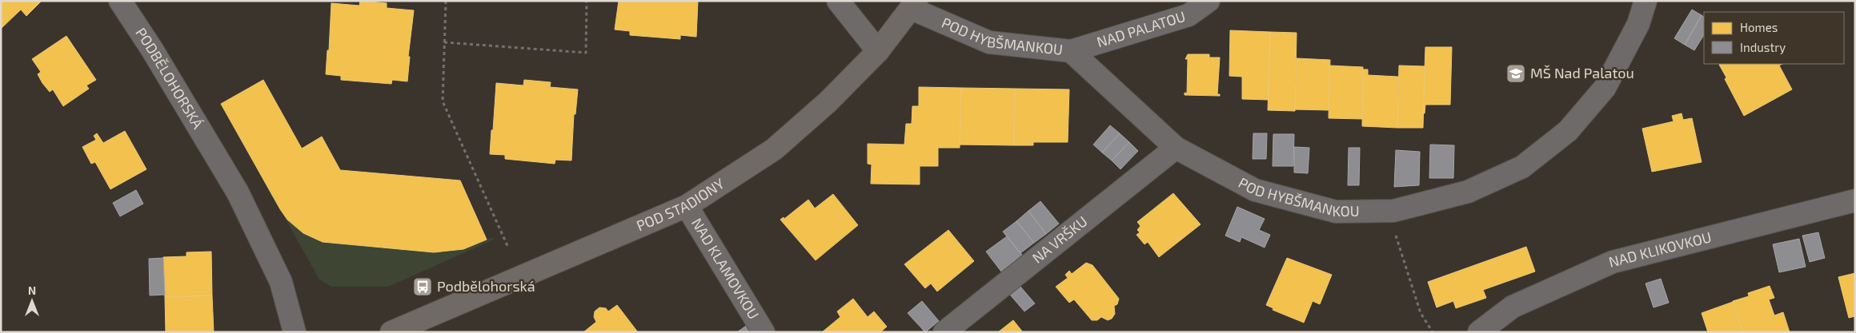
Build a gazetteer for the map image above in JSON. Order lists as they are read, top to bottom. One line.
{"streets":{"main road":["POD STADIONY"],"street":["NAD PALATOU","POD HYBŠMANKOU","PODBĚLOHORSKÁ","NA VRŠKU","NAD KLIKOVKOU","NAD KLAMOVKOU"]},"crossings":[["NAD PALATOU","POD HYBŠMANKOU"],["POD HYBŠMANKOU","POD STADIONY"],["POD HYBŠMANKOU","NA VRŠKU"],["POD STADIONY","NAD KLAMOVKOU"]],"places":{"school or university":["MŠ Nad Palatou"],"bus stop":["Podbělohorská"]},"legend":["Homes","Industry"],"north":"top"}
